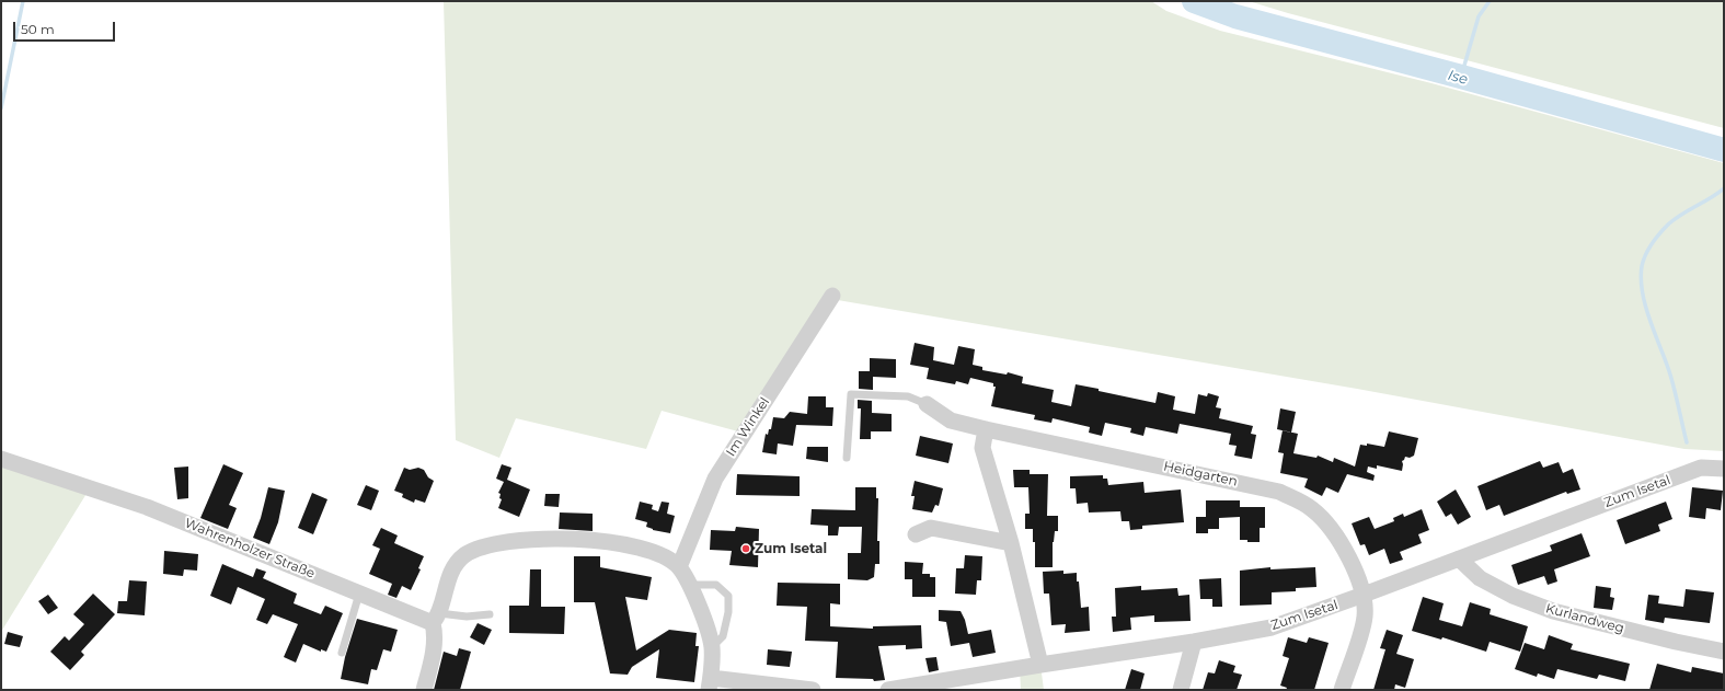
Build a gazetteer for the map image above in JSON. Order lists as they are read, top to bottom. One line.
{"streets":{"street":["Im Winkel","Heidgarten","Zum Isetal","Wahrenholzer Straße","Kurlandweg"]},"crossings":[["Heidgarten","Zum Isetal"],["Zum Isetal","Kurlandweg"]],"water":["Ise"],"places":["Zum Isetal"],"scale_bar":"50 m"}
